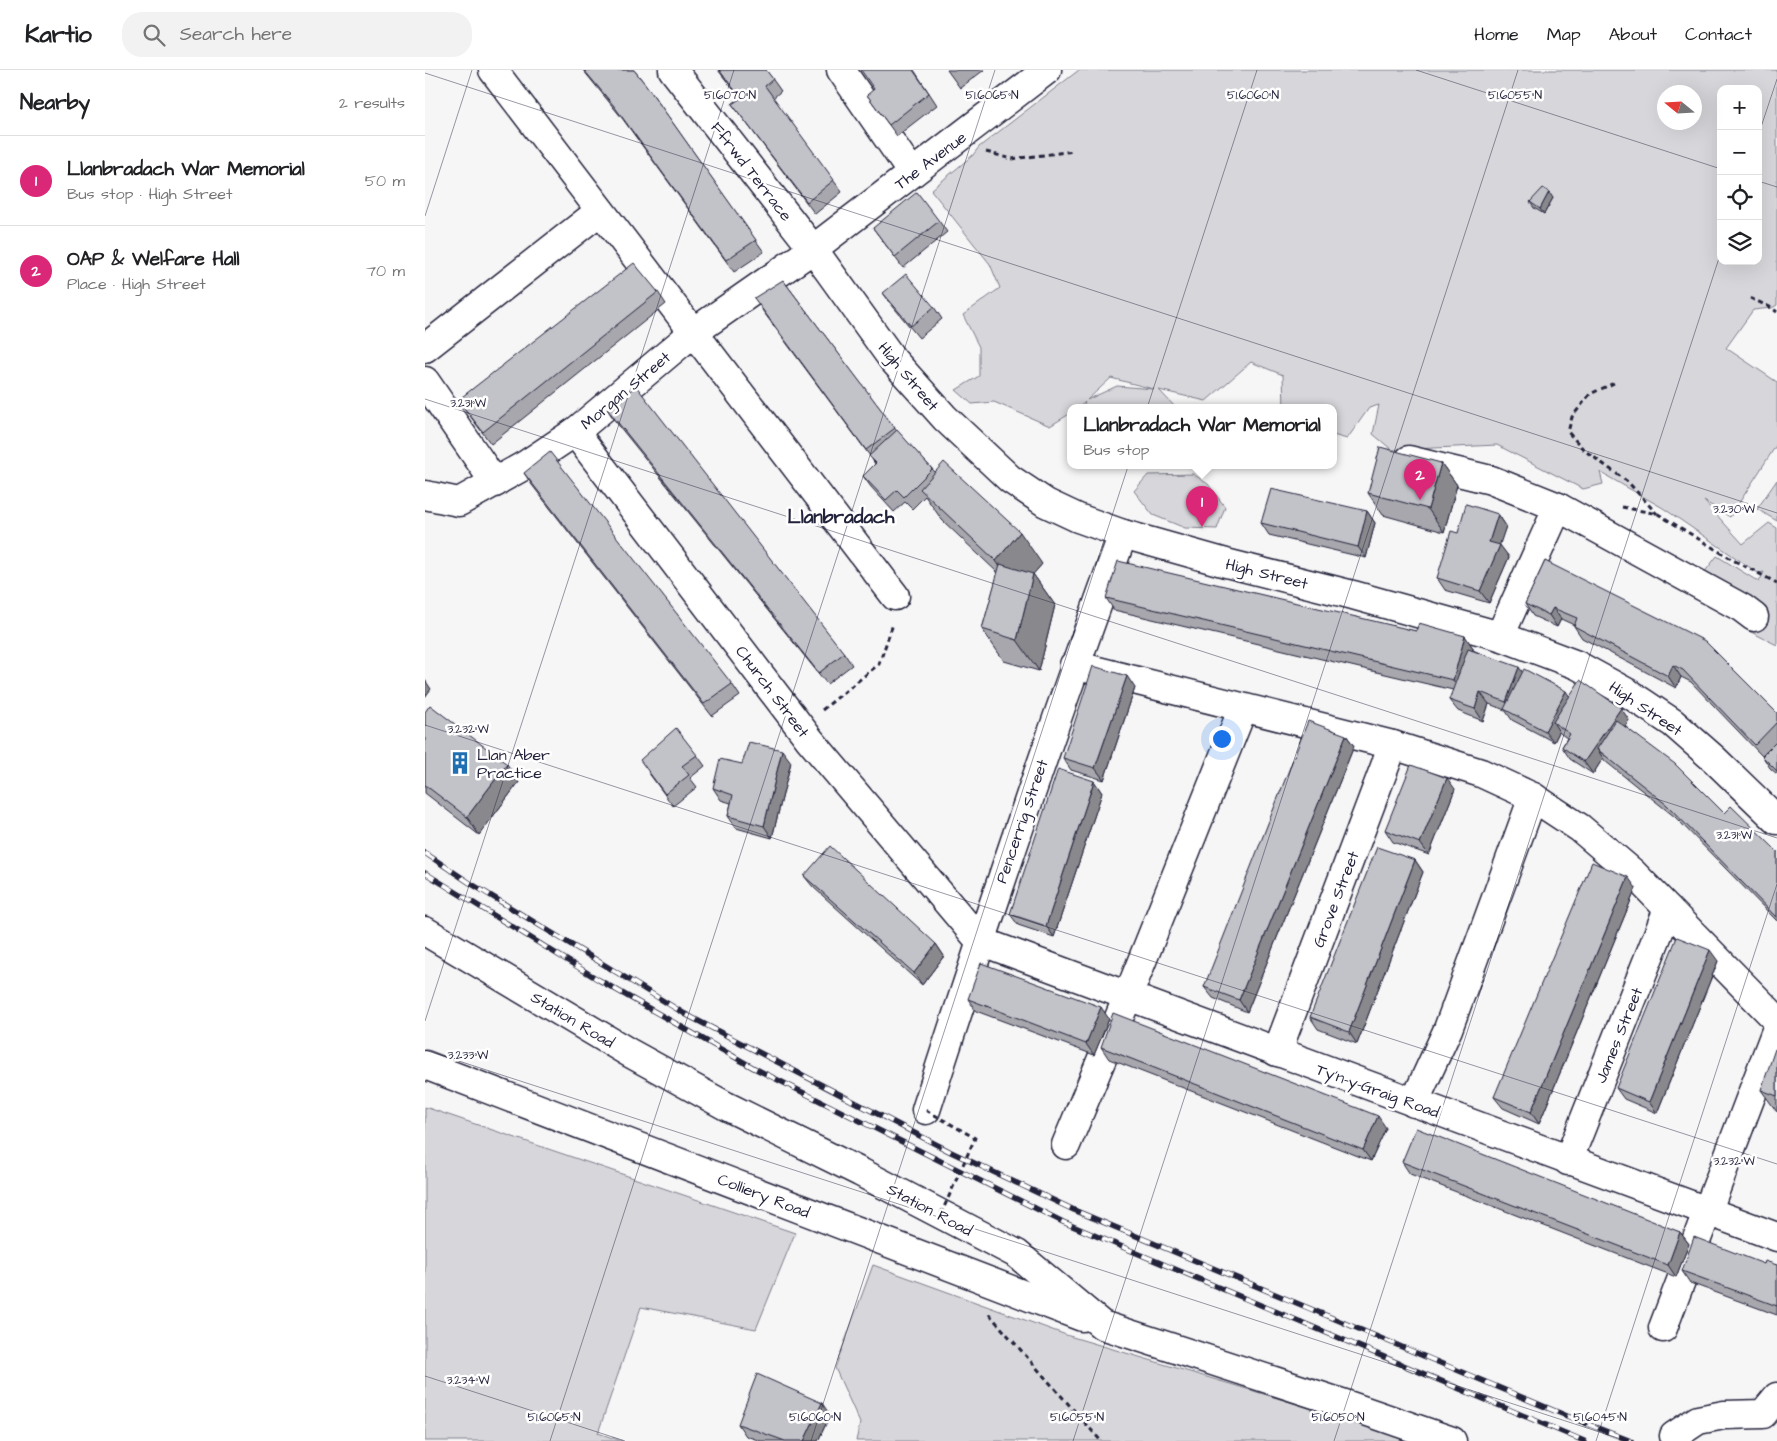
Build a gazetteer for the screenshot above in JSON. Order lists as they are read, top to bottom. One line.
{"streets":{"street":["The Avenue","Ffrwd Terrace","High Street","Morgan Street","Church Street","Pencerrig Street","Grove Street","Station Road","James Street","Ty'n-y-Graig Road","Colliery Road"]},"crossings":[["The Avenue","Ffrwd Terrace"],["The Avenue","High Street"],["The Avenue","Morgan Street"],["Ffrwd Terrace","High Street"],["Ffrwd Terrace","Morgan Street"],["High Street","Morgan Street"],["High Street","Pencerrig Street"],["Morgan Street","Church Street"],["Church Street","Pencerrig Street"],["Church Street","Ty'n-y-Graig Road"],["Pencerrig Street","Ty'n-y-Graig Road"],["Grove Street","Ty'n-y-Graig Road"],["Station Road","Colliery Road"],["James Street","Ty'n-y-Graig Road"]],"districts":["Llanbradach"],"places":{"building":["Llan Aber Practice"]},"north":"left","page":{"header":"Kartio","search":"Search here","nav":["Home","Map","About","Contact"],"heading":["Nearby","2 results"],"map_buttons":["+","−"],"list":[{"mark":"1","name":"Llanbradach War Memorial","note":"Bus stop · High Street","value":"50 m"},{"mark":"2","name":"OAP & Welfare Hall","note":"Place · High Street","value":"70 m"}],"popup":["Llanbradach War Memorial","Bus stop"],"pins":["2","1"]},"coordinates":["51.6070°N","51.6065°N","51.6060°N","51.6055°N","3.231°W","3.230°W","3.232°W","3.233°W","3.234°W","51.6050°N","51.6045°N"]}
